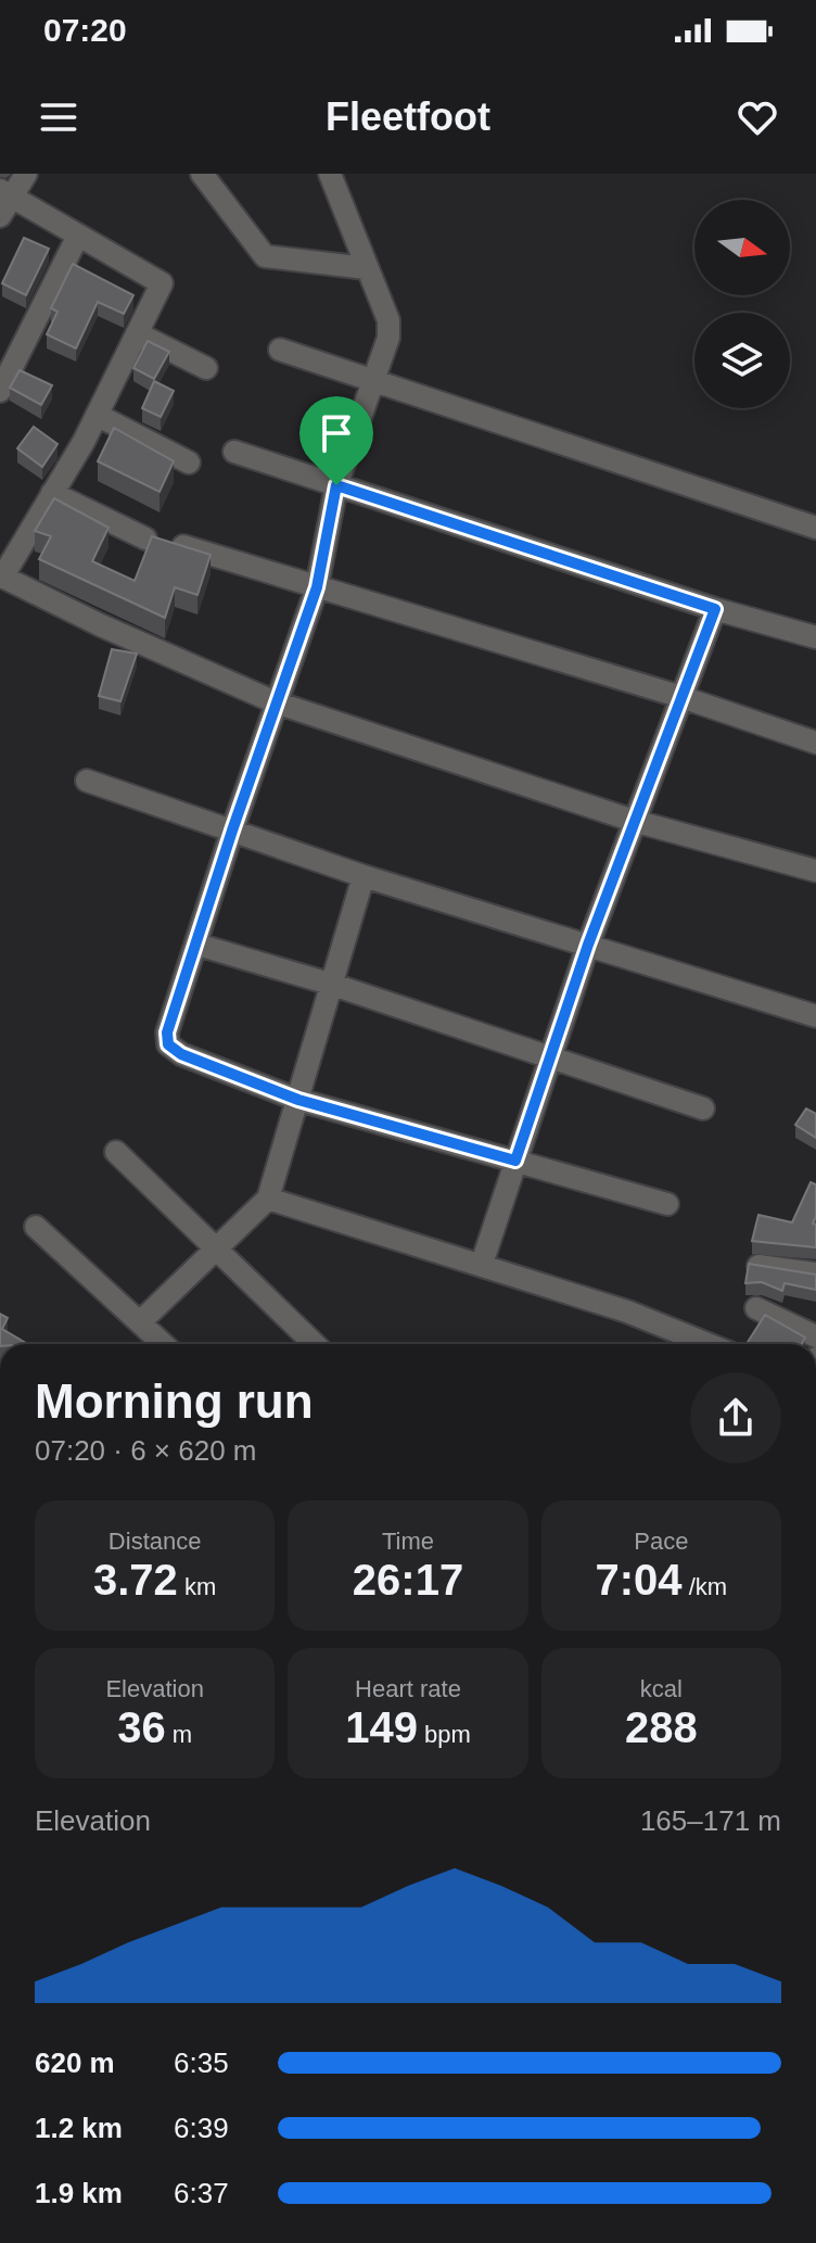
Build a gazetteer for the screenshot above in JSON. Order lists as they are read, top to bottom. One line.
{"north":"right","page":{"status":"07:20","header":"Fleetfoot","heading":["Morning run","07:20 · 6 × 620 m"],"stats":[["Distance","3.72 km"],["Time","26:17"],["Pace","7:04 /km"],["Elevation","36 m"],["Heart rate","149 bpm"],["kcal","288"]],"chart":["Elevation","165–171 m"],"list":[{"name":"620 m","note":"6:35"},{"name":"1.2 km","note":"6:39"},{"name":"1.9 km","note":"6:37"}]}}
